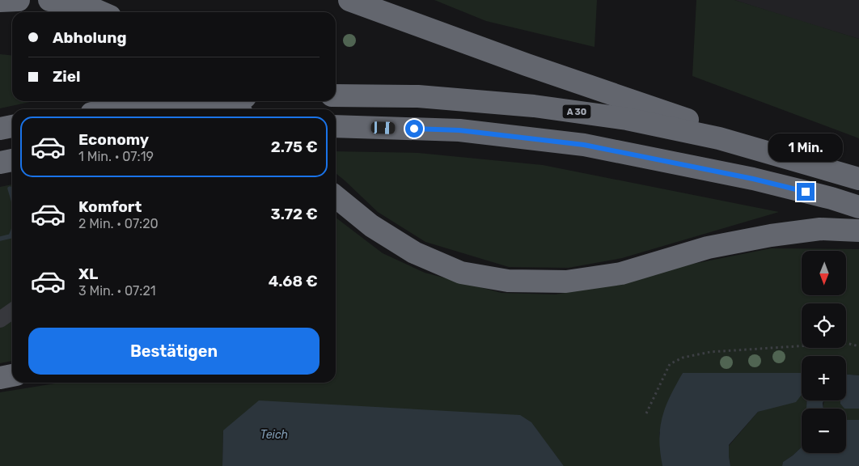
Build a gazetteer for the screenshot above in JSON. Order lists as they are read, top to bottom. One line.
{"streets":{"highway":["A 30"]},"water":["Teich"],"north":"bottom","page":{"banner":["Abholung","Ziel"],"list":[{"name":"Economy","note":"1 Min. · 07:19","value":"2.75 €"},{"name":"Komfort","note":"2 Min. · 07:20","value":"3.72 €"},{"name":"XL","note":"3 Min. · 07:21","value":"4.68 €"}],"bubble":"1 Min.","map_buttons":["+","−"],"buttons":"Bestätigen"}}
